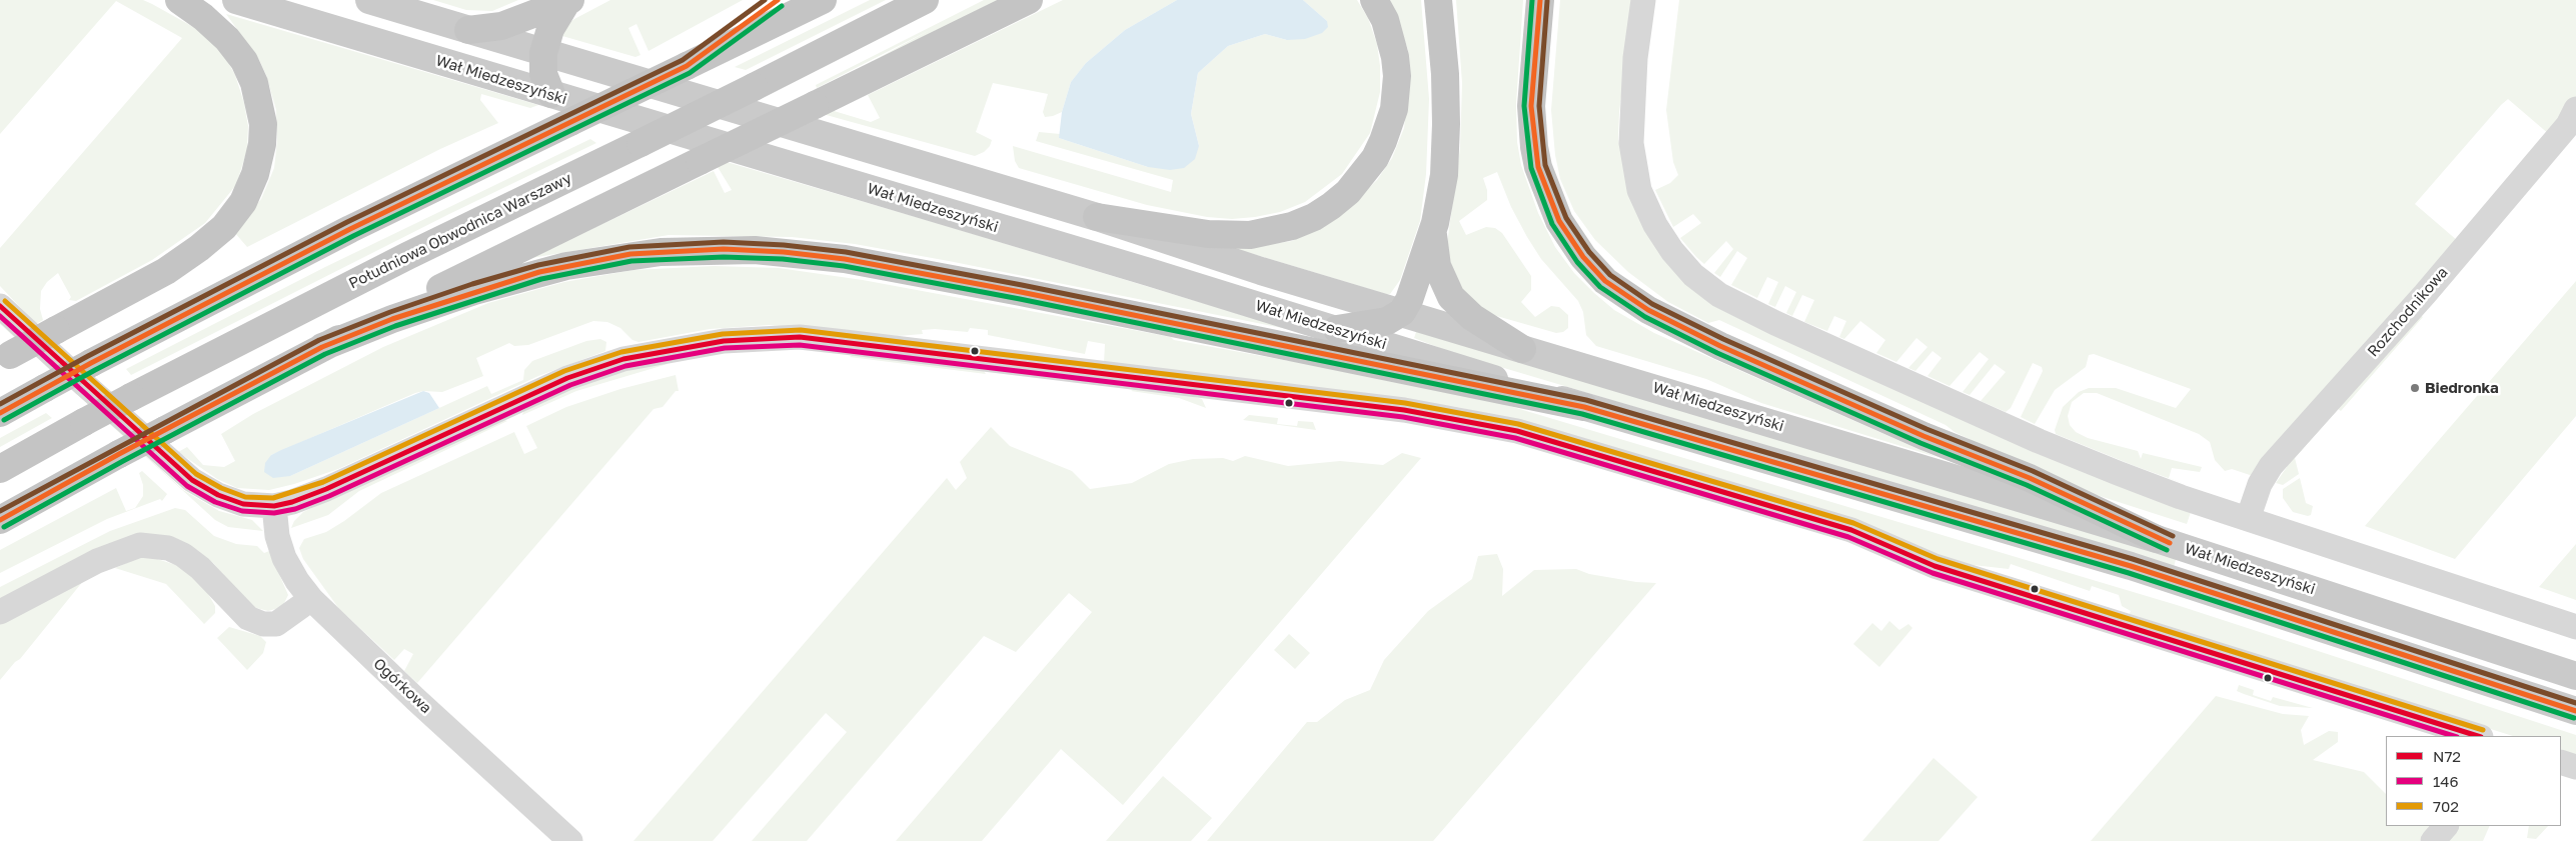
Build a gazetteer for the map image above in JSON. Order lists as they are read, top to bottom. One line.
{"streets":{"highway":["Południowa Obwodnica Warszawy"],"main road":["Wał Miedzeszyński"],"street":["Rozchodnikowa","Ogórkowa"]},"places":["Biedronka"],"lines":["transit line 702","transit line N72","transit line 146"],"legend":["N72","146","702"]}
